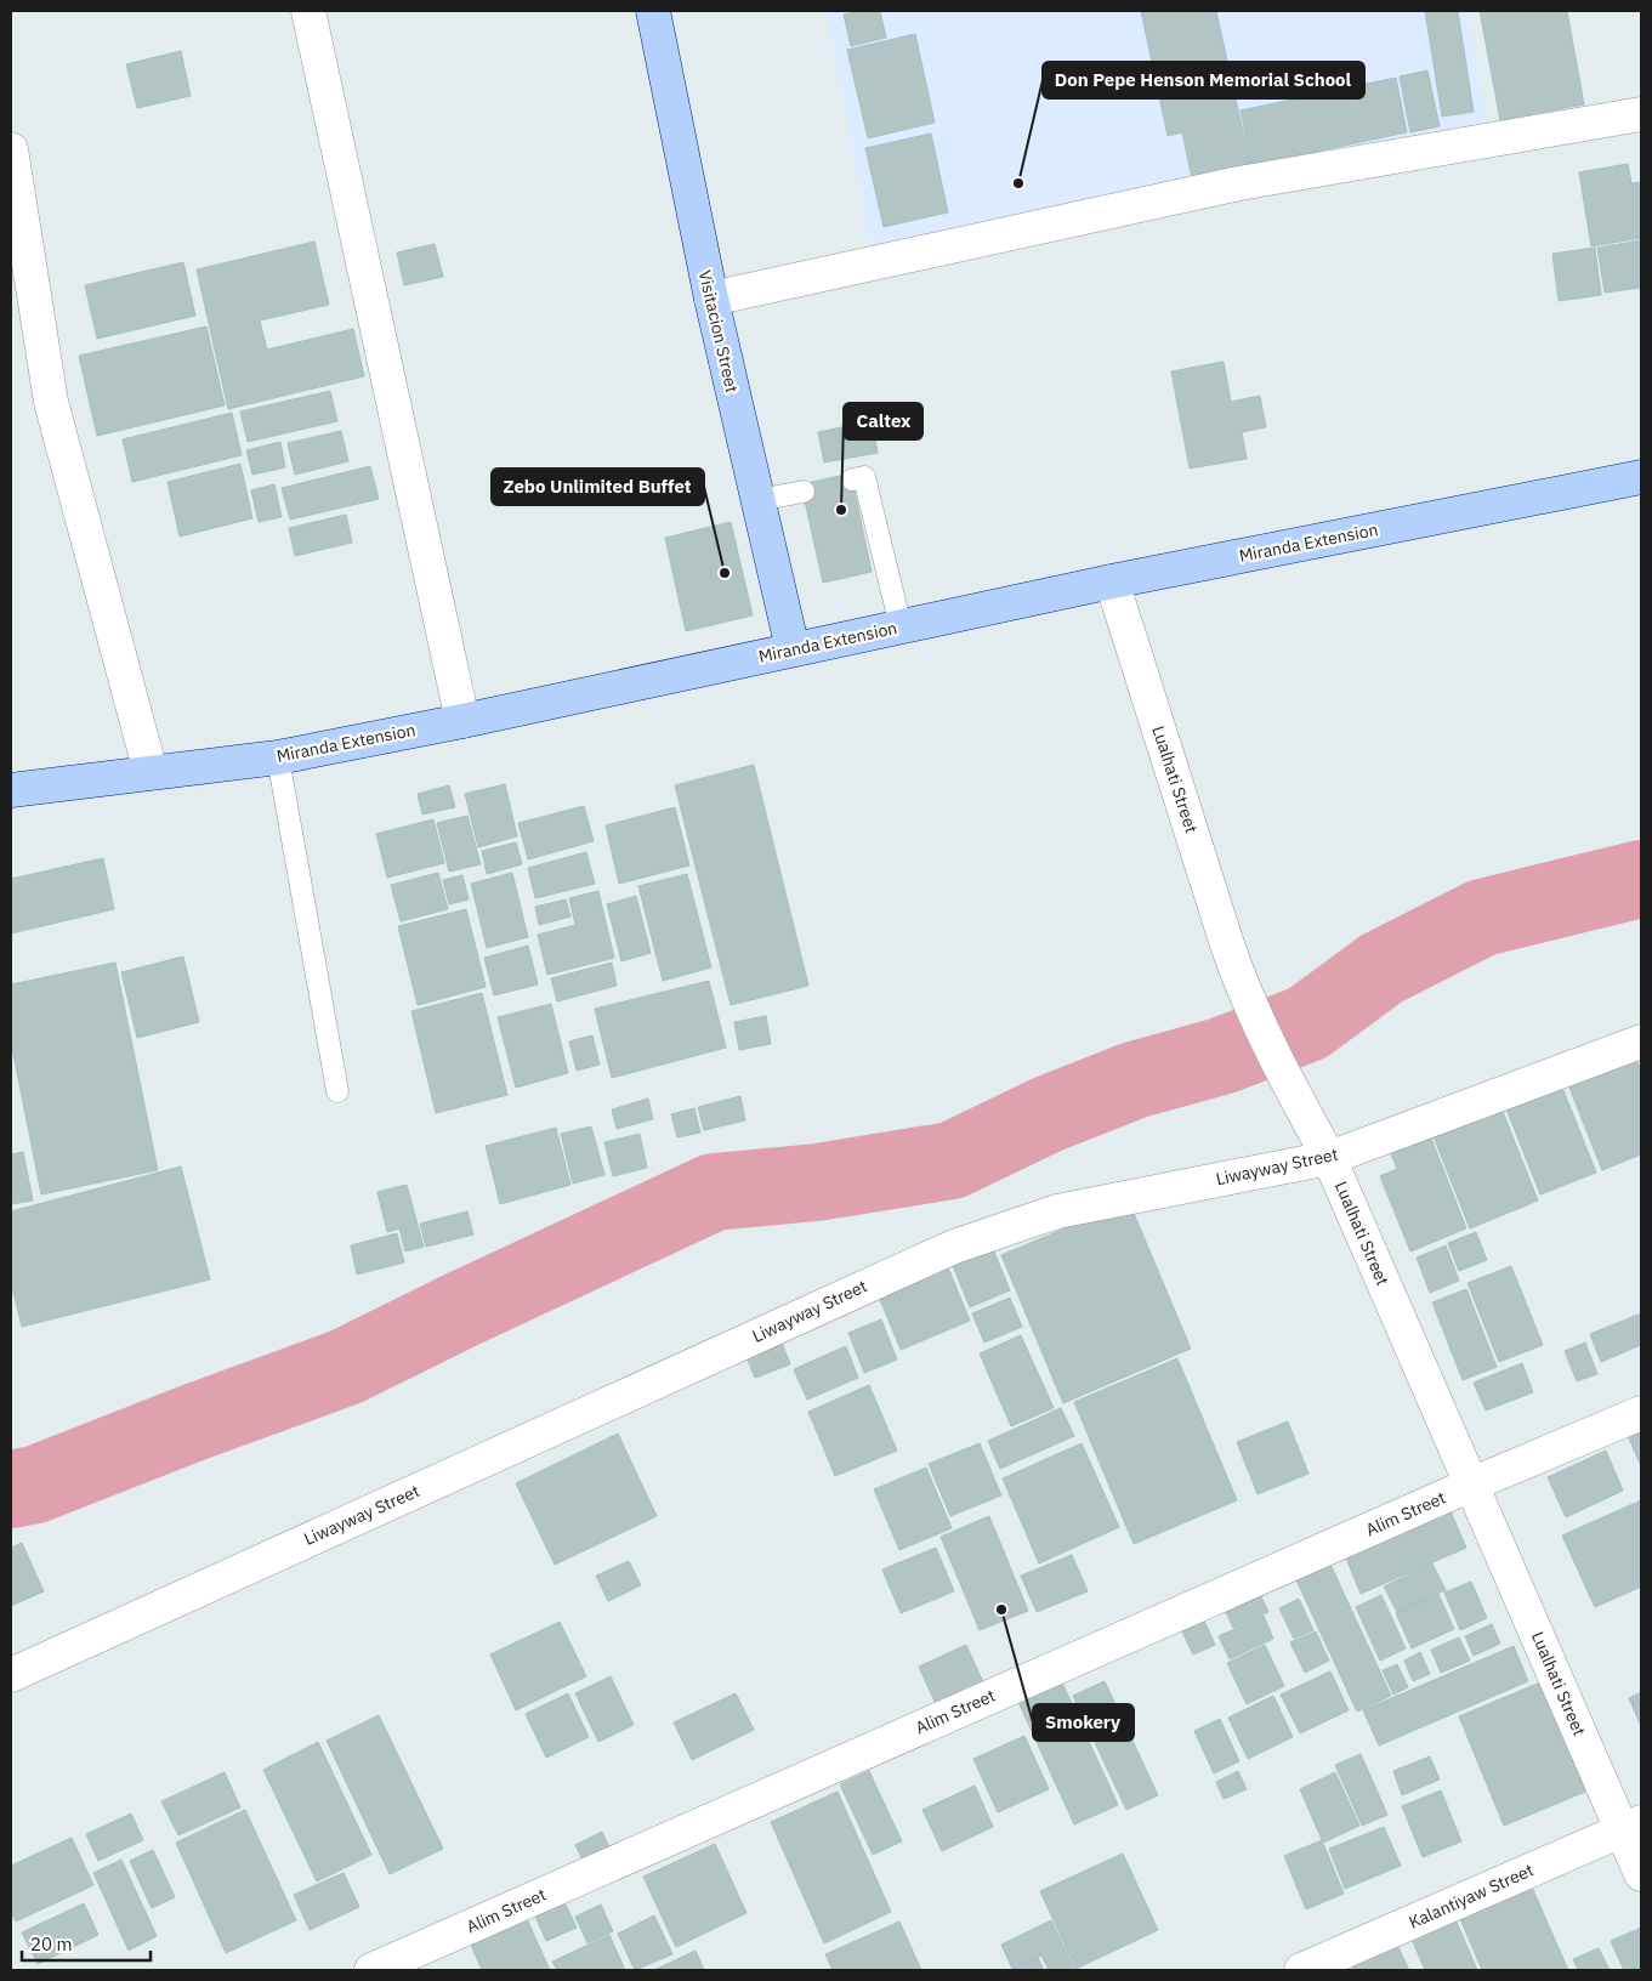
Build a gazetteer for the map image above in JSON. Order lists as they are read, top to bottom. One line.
{"streets":{"main road":["Visitacion Street","Miranda Extension"],"street":["Lualhati Street","Liwayway Street","Alim Street","Kalantiyaw Street"]},"crossings":[["Visitacion Street","Miranda Extension"],["Miranda Extension","Lualhati Street"],["Lualhati Street","Liwayway Street"],["Lualhati Street","Alim Street"],["Lualhati Street","Kalantiyaw Street"]],"places":["Don Pepe Henson Memorial School","Caltex","Zebo Unlimited Buffet","Smokery"],"scale_bar":"20 m"}
